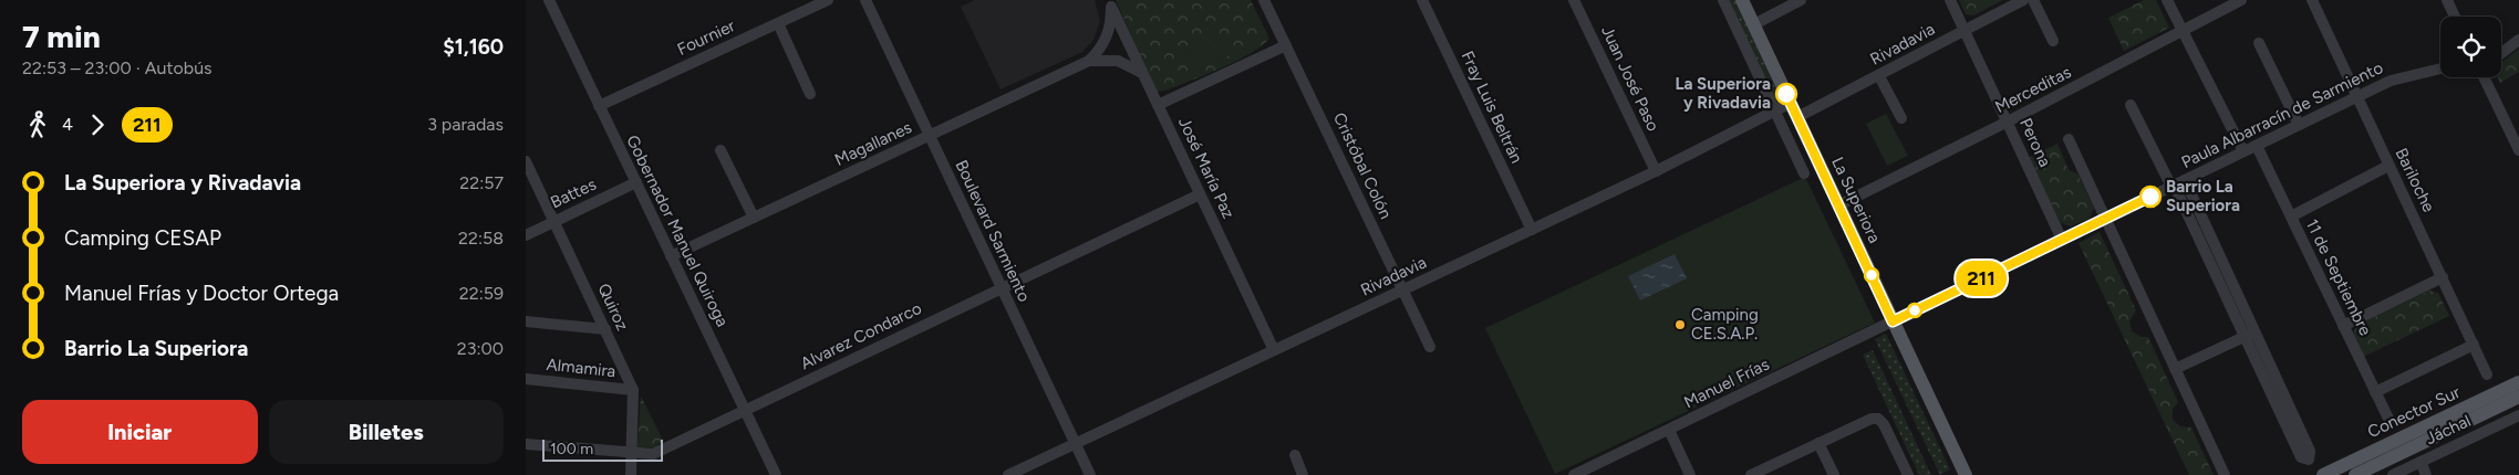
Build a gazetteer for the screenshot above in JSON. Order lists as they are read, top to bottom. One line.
{"streets":{"main road":["La Superiora","Conector Sur"],"street":["Fournier","Rivadavia","Juan José Paso","Merceditas","Fray Luis Beltrán","Paula Albarracín de Sarmiento","Perona","Magallanes","Cristóbal Colón","José María Paz","Bariloche","Battes","Gobernador Manuel Quiroga","Boulevard Sarmiento","11 de Septiembre","Quiroz","Alvarez Condarco","Almamira","Manuel Frías","Jáchal"]},"crossings":[["Fournier","Gobernador Manuel Quiroga"],["Rivadavia","Juan José Paso"],["Rivadavia","Fray Luis Beltrán"],["Rivadavia","Perona"],["Rivadavia","Cristóbal Colón"],["Rivadavia","José María Paz"],["Rivadavia","La Superiora"],["Rivadavia","Boulevard Sarmiento"],["Merceditas","Perona"],["Merceditas","La Superiora"],["Paula Albarracín de Sarmiento","Perona"],["Paula Albarracín de Sarmiento","Bariloche"],["Paula Albarracín de Sarmiento","La Superiora"],["Paula Albarracín de Sarmiento","11 de Septiembre"],["Paula Albarracín de Sarmiento","Manuel Frías"],["Magallanes","Gobernador Manuel Quiroga"],["Magallanes","Boulevard Sarmiento"],["José María Paz","Alvarez Condarco"],["Battes","Gobernador Manuel Quiroga"],["Battes","Quiroz"],["La Superiora","Manuel Frías"],["Gobernador Manuel Quiroga","Alvarez Condarco"],["Boulevard Sarmiento","Alvarez Condarco"],["Quiroz","Alvarez Condarco"],["Quiroz","Almamira"]],"places":["La Superiora y Rivadavia","Barrio La Superiora","Camping CE.S.A.P."],"lines":["bus line 211"],"scale_bar":"100 m","page":{"heading":["7 min","22:53 – 23:00 · Autobús","$1,160"],"on_map":"211","legs":["4","211","3 paradas"],"list":[{"name":"La Superiora y Rivadavia","value":"22:57"},{"name":"Camping CESAP","value":"22:58"},{"name":"Manuel Frías y Doctor Ortega","value":"22:59"},{"name":"Barrio La Superiora","value":"23:00"}],"buttons":["Iniciar","Billetes"],"scale":"100 m"}}
